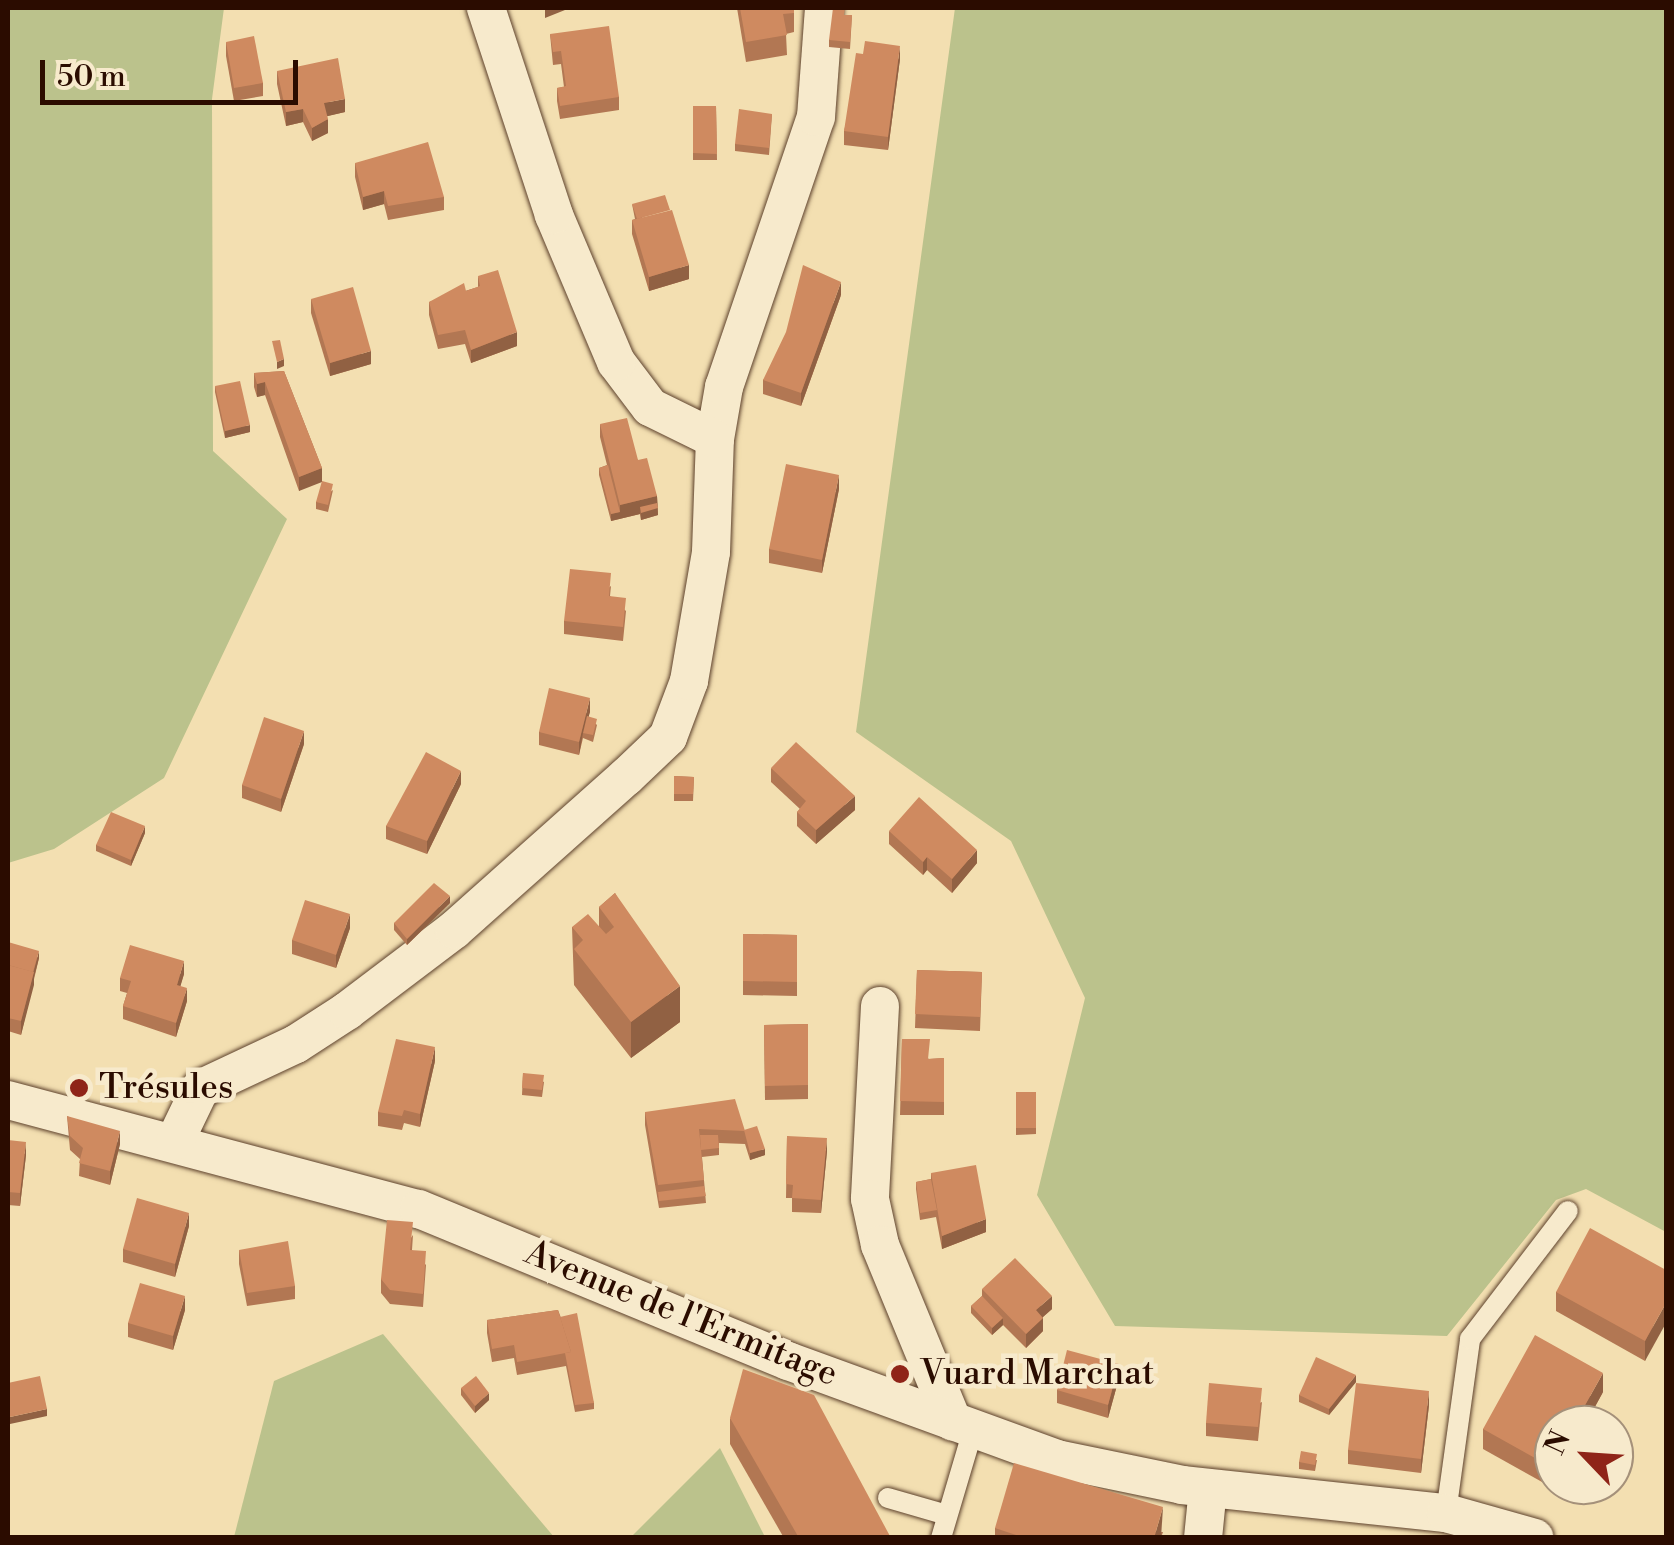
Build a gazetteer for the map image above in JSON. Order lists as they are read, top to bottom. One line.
{"streets":{"street":["Avenue de l'Ermitage"]},"places":["Trésules","Vuard Marchat"],"scale_bar":"50 m","north":"top left"}
